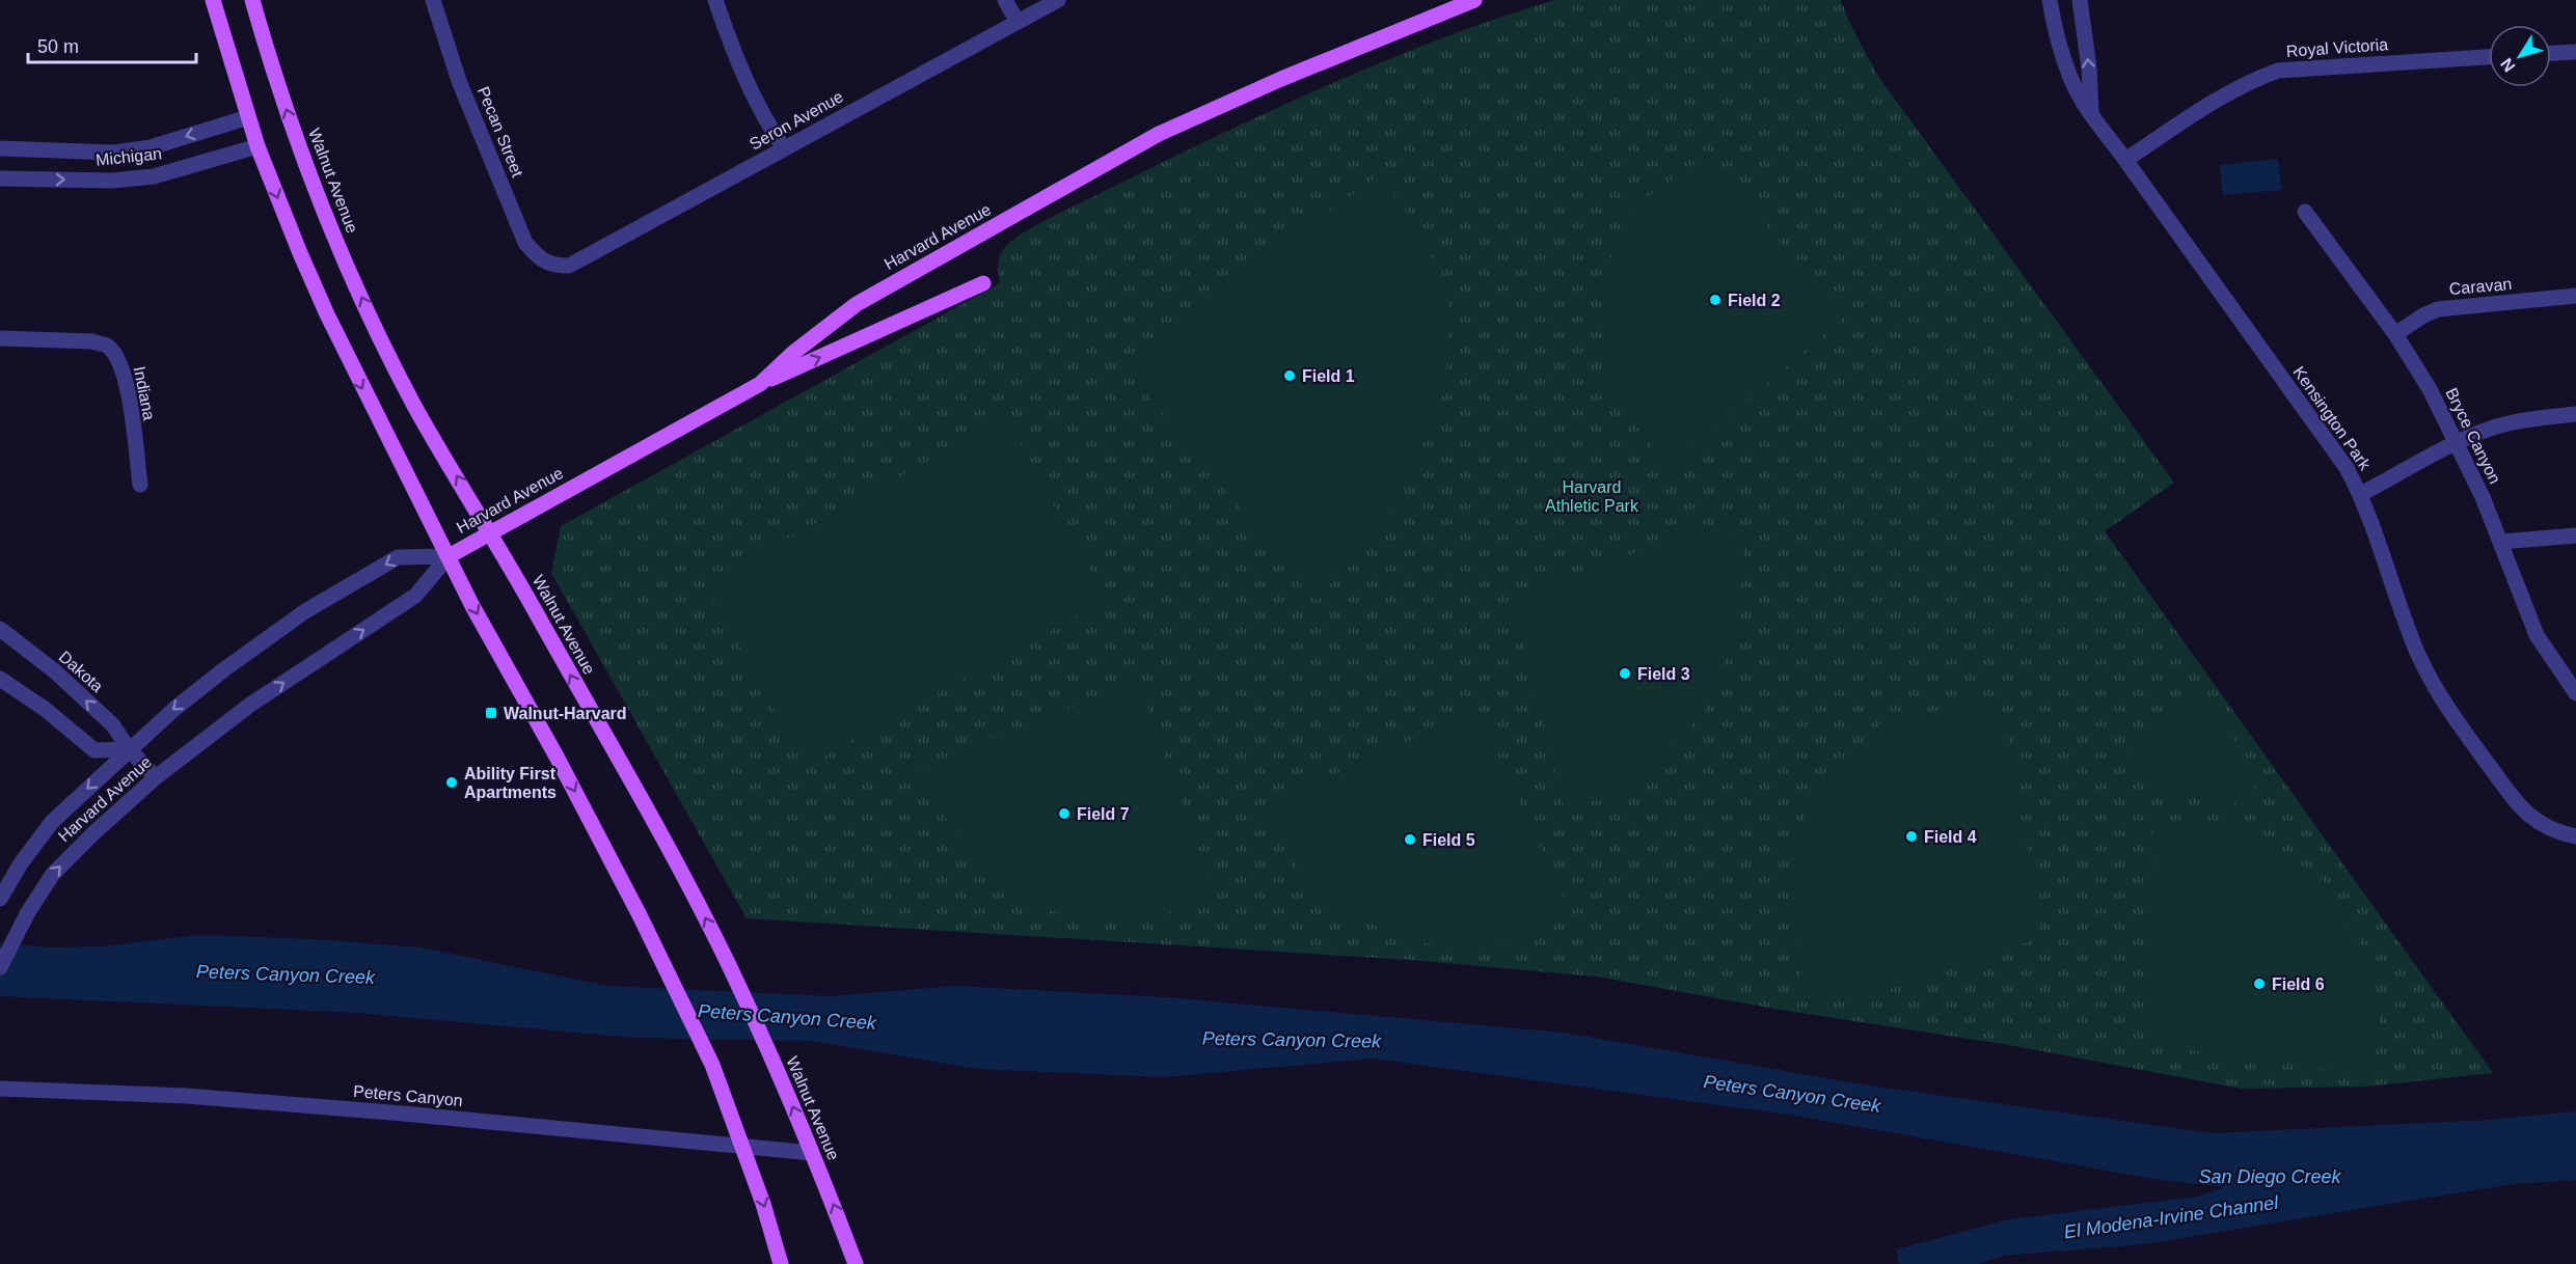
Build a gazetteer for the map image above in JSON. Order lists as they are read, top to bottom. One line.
{"streets":{"main road":["Walnut Avenue","Harvard Avenue"],"street":["Royal Victoria","Seron Avenue","Pecan Street","Michigan","Caravan","Indiana","Kensington Park","Bryce Canyon","Dakota","Peters Canyon"]},"crossings":[["Royal Victoria","Kensington Park"],["Seron Avenue","Pecan Street"],["Walnut Avenue","Harvard Avenue"],["Walnut Avenue","Peters Canyon"],["Harvard Avenue","Dakota"],["Caravan","Bryce Canyon"]],"water":["Peters Canyon Creek","San Diego Creek","El Modena-Irvine Channel"],"parks":["Harvard Athletic Park"],"places":{"other":["Field 2","Field 1","Field 3","Ability First Apartments","Field 7","Field 4","Field 5","Field 6"],"transit":["Walnut-Harvard"]},"scale_bar":"50 m","north":"bottom left"}
